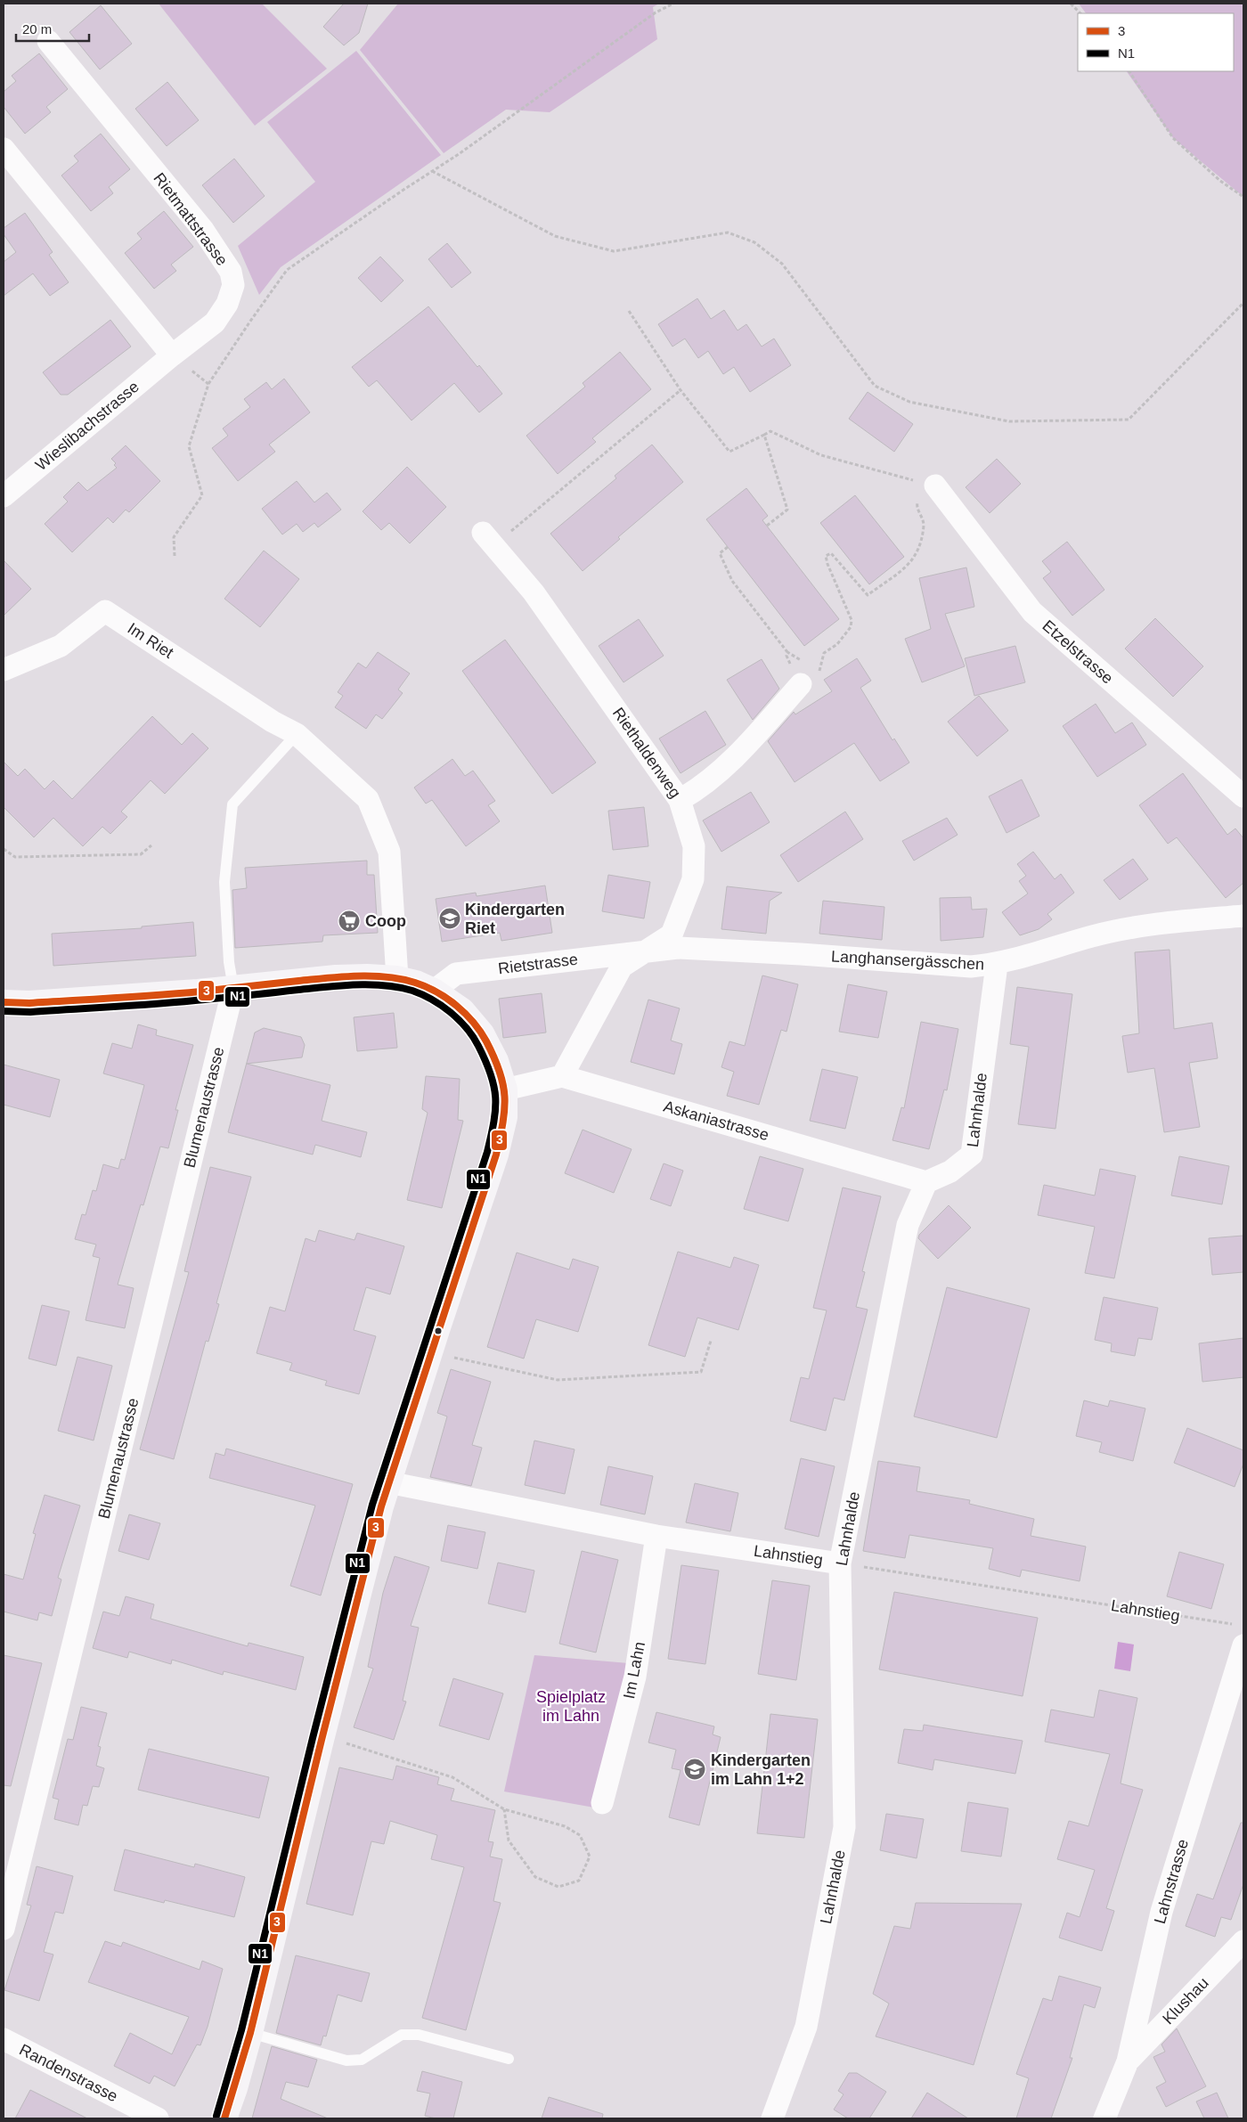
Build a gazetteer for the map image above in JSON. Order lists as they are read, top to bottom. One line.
{"streets":{"street":["Rietmattstrasse","Wieslibachstrasse","Im Riet","Etzelstrasse","Riethaldenweg","Langhansergässchen","Rietstrasse","Blumenaustrasse","Lahnhalde","Askaniastrasse","Lahnstieg","Im Lahn","Lahnstrasse","Klushau","Randenstrasse"]},"crossings":[["Rietmattstrasse","Wieslibachstrasse"],["Riethaldenweg","Langhansergässchen"],["Riethaldenweg","Rietstrasse"],["Riethaldenweg","Askaniastrasse"],["Langhansergässchen","Rietstrasse"],["Langhansergässchen","Lahnhalde"],["Lahnhalde","Askaniastrasse"],["Lahnhalde","Lahnstieg"],["Lahnstieg","Im Lahn"],["Lahnstrasse","Klushau"]],"parks":["Spielplatz im Lahn"],"places":{"school or university":["Kindergarten Riet","Kindergarten im Lahn 1+2"],"supermarket":["Coop"]},"lines":["transit line 3","transit line N1"],"legend":["3","N1"],"scale_bar":"20 m"}
